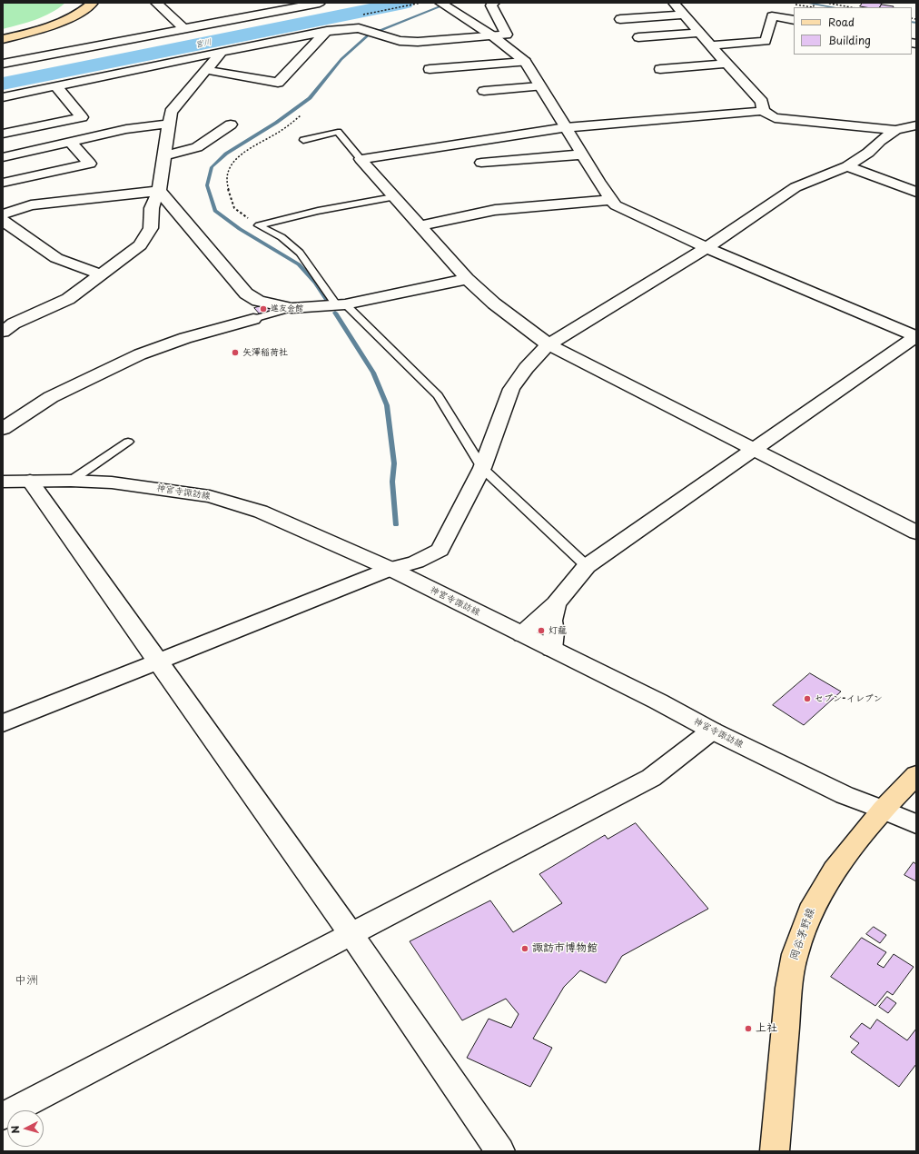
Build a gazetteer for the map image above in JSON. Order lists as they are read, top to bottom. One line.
{"streets":{"main road":["岡谷茅野線"],"street":["神宮寺諏訪線"]},"crossings":[["神宮寺諏訪線","岡谷茅野線"]],"districts":["中洲"],"water":["宮川"],"places":["進友会館","矢澤稲荷社","灯籠","セブン-イレブン","諏訪市博物館","上社"],"legend":["Road","Building"],"north":"left"}
